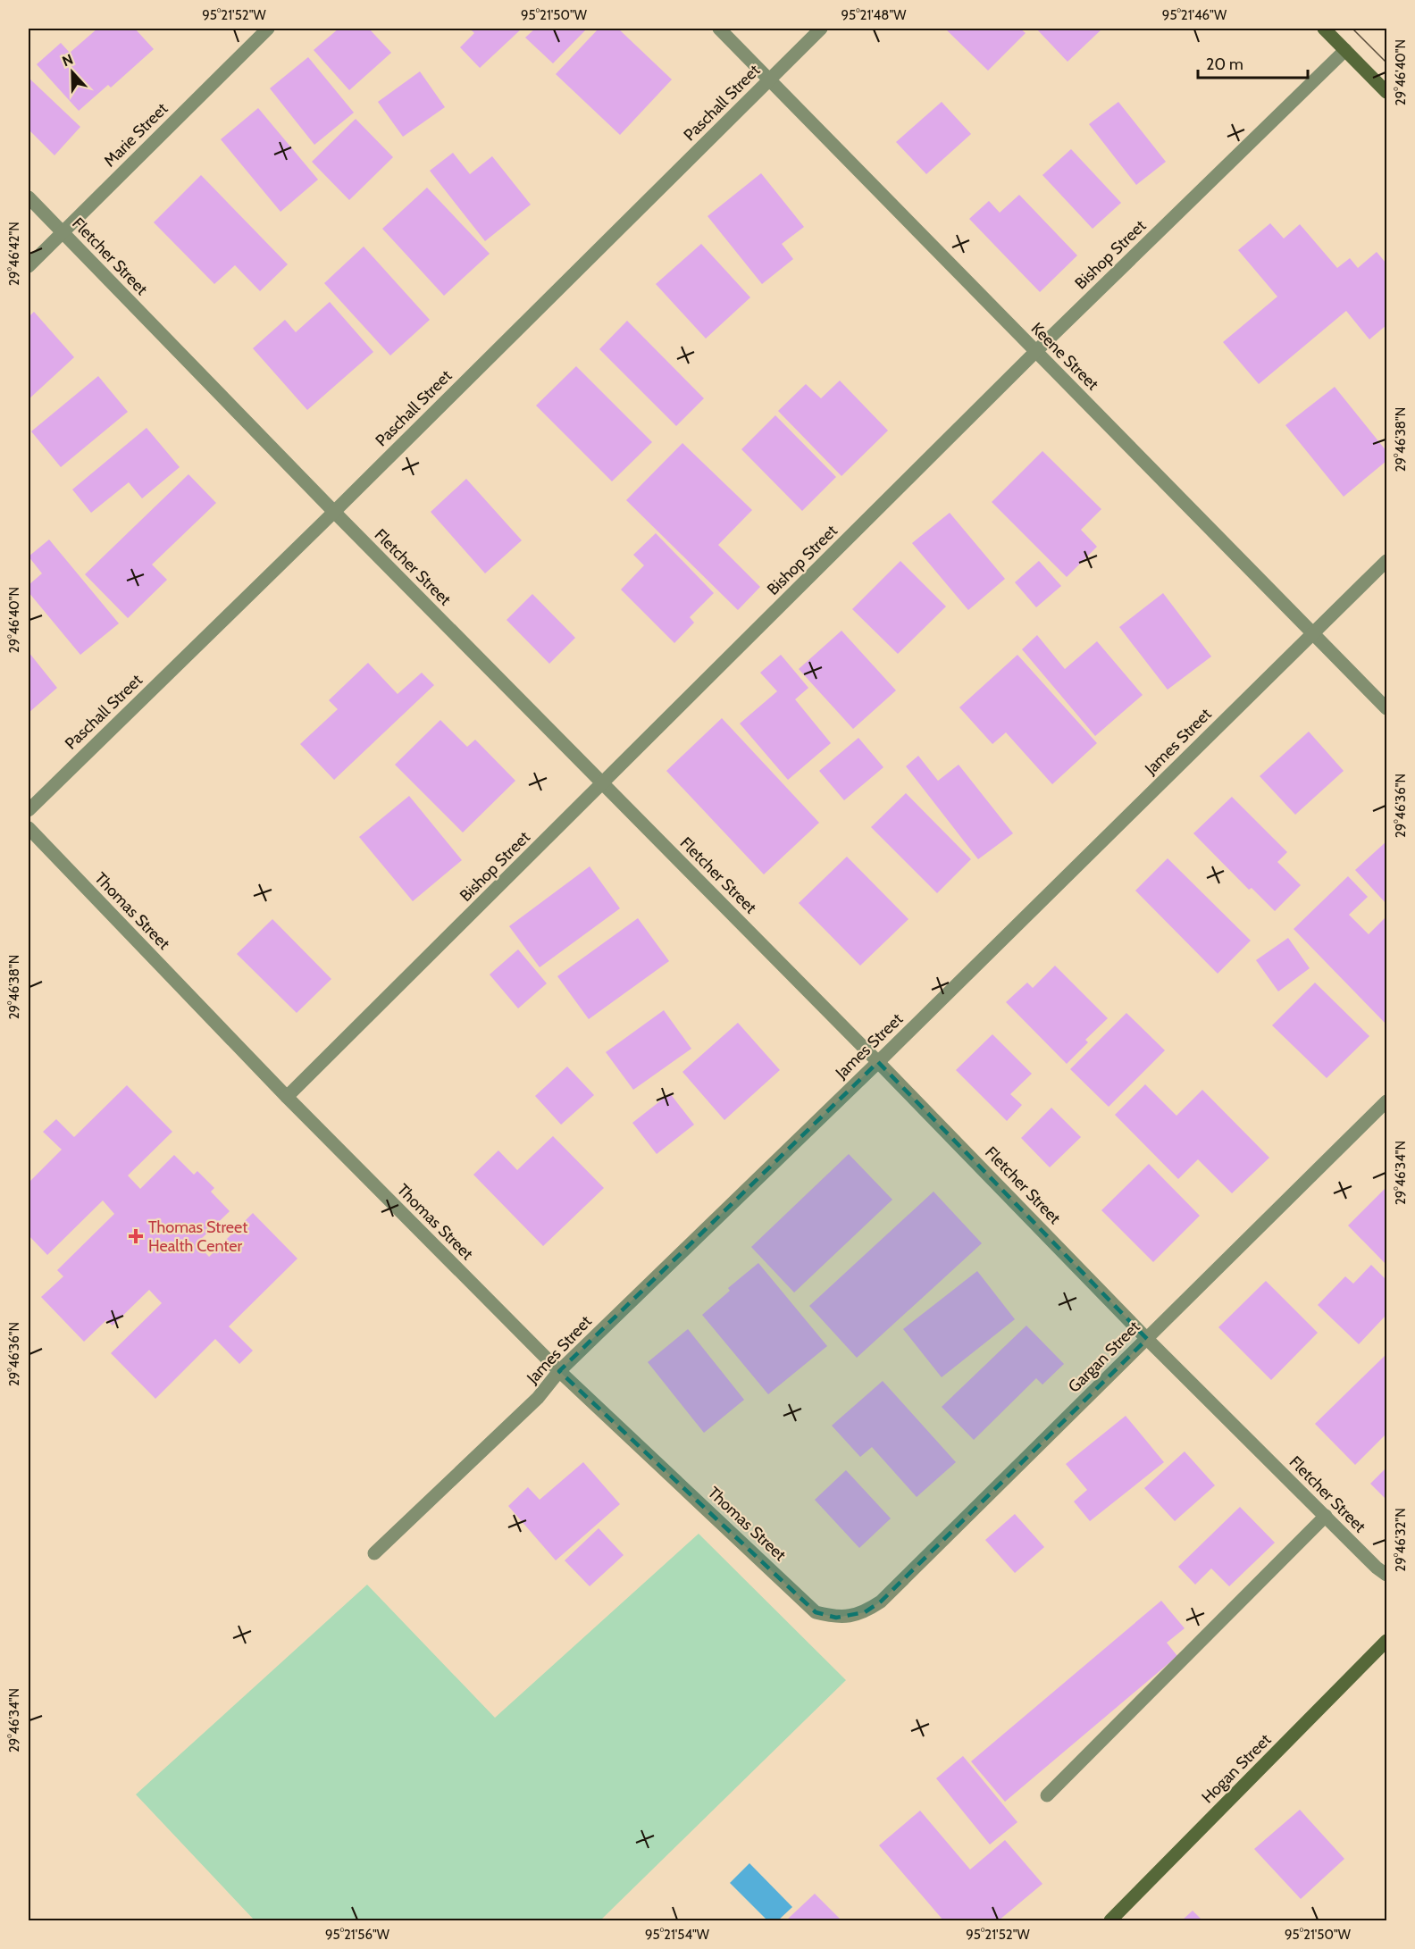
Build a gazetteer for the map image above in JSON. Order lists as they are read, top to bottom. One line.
{"streets":{"main road":["Hogan Street"],"street":["Paschall Street","Marie Street","Bishop Street","Fletcher Street","Keene Street","James Street","Thomas Street","Gargan Street"]},"crossings":[["Paschall Street","Fletcher Street"],["Paschall Street","Keene Street"],["Marie Street","Fletcher Street"],["Bishop Street","Fletcher Street"],["Bishop Street","Keene Street"],["Bishop Street","Thomas Street"],["Fletcher Street","James Street"],["Fletcher Street","Gargan Street"],["Keene Street","James Street"],["James Street","Thomas Street"],["Thomas Street","Gargan Street"]],"places":{"health":["Thomas Street Health Center"]},"scale_bar":"20 m","north":"top","coordinates":["95°21'52\"W","95°21'50\"W","95°21'48\"W","95°21'46\"W","29°46'40\"N","29°46'42\"N","29°46'38\"N","29°46'36\"N","29°46'34\"N","29°46'32\"N","95°21'56\"W","95°21'54\"W"]}
